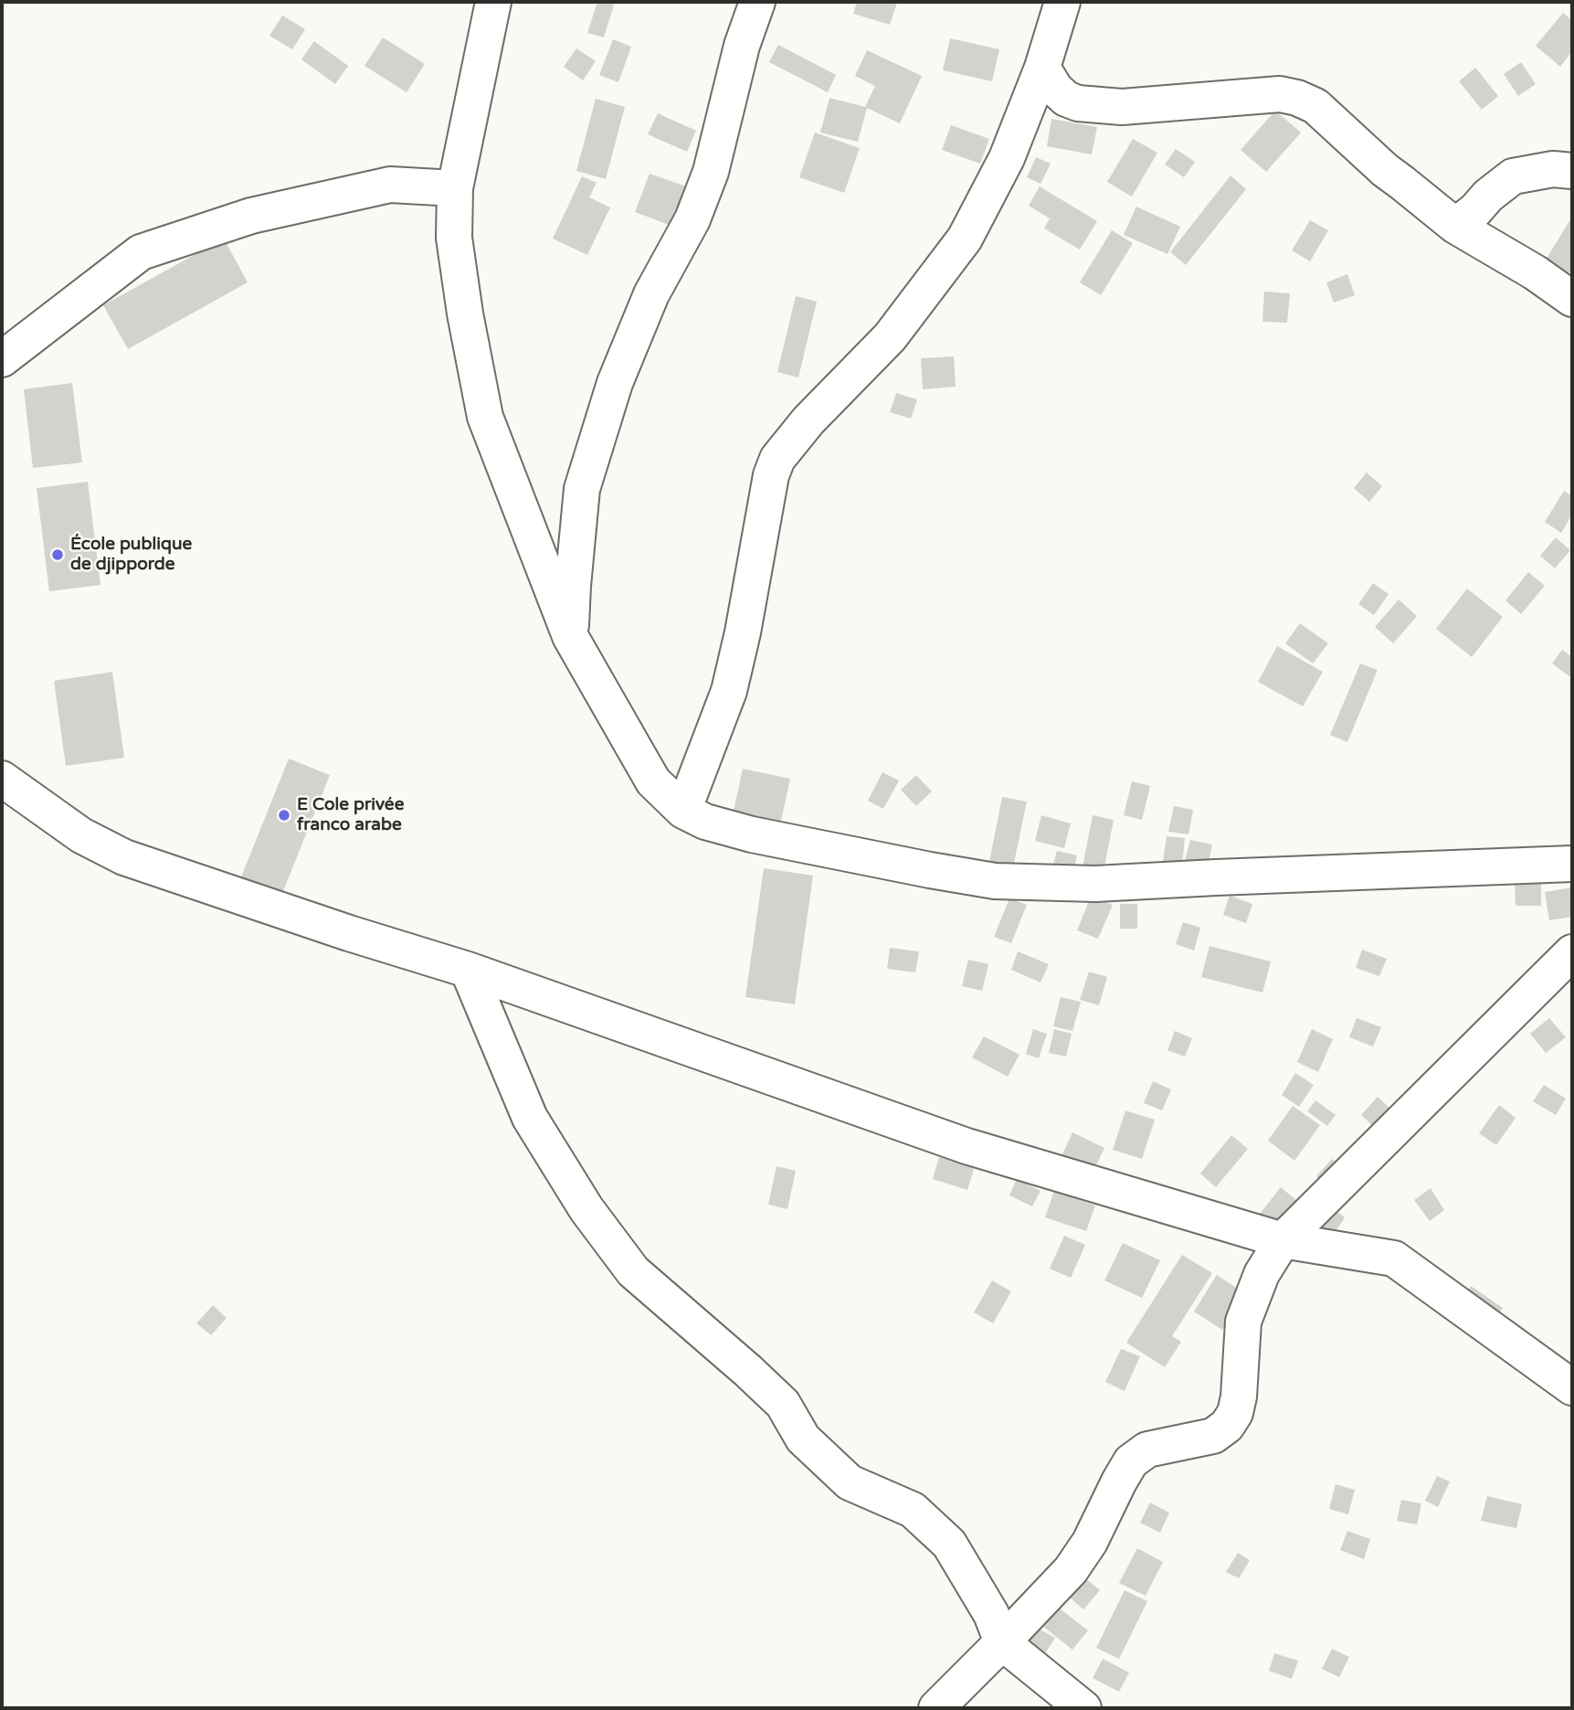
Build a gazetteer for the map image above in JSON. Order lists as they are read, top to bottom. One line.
{"places":["École publique de djipporde","E Cole privée franco arabe"]}
